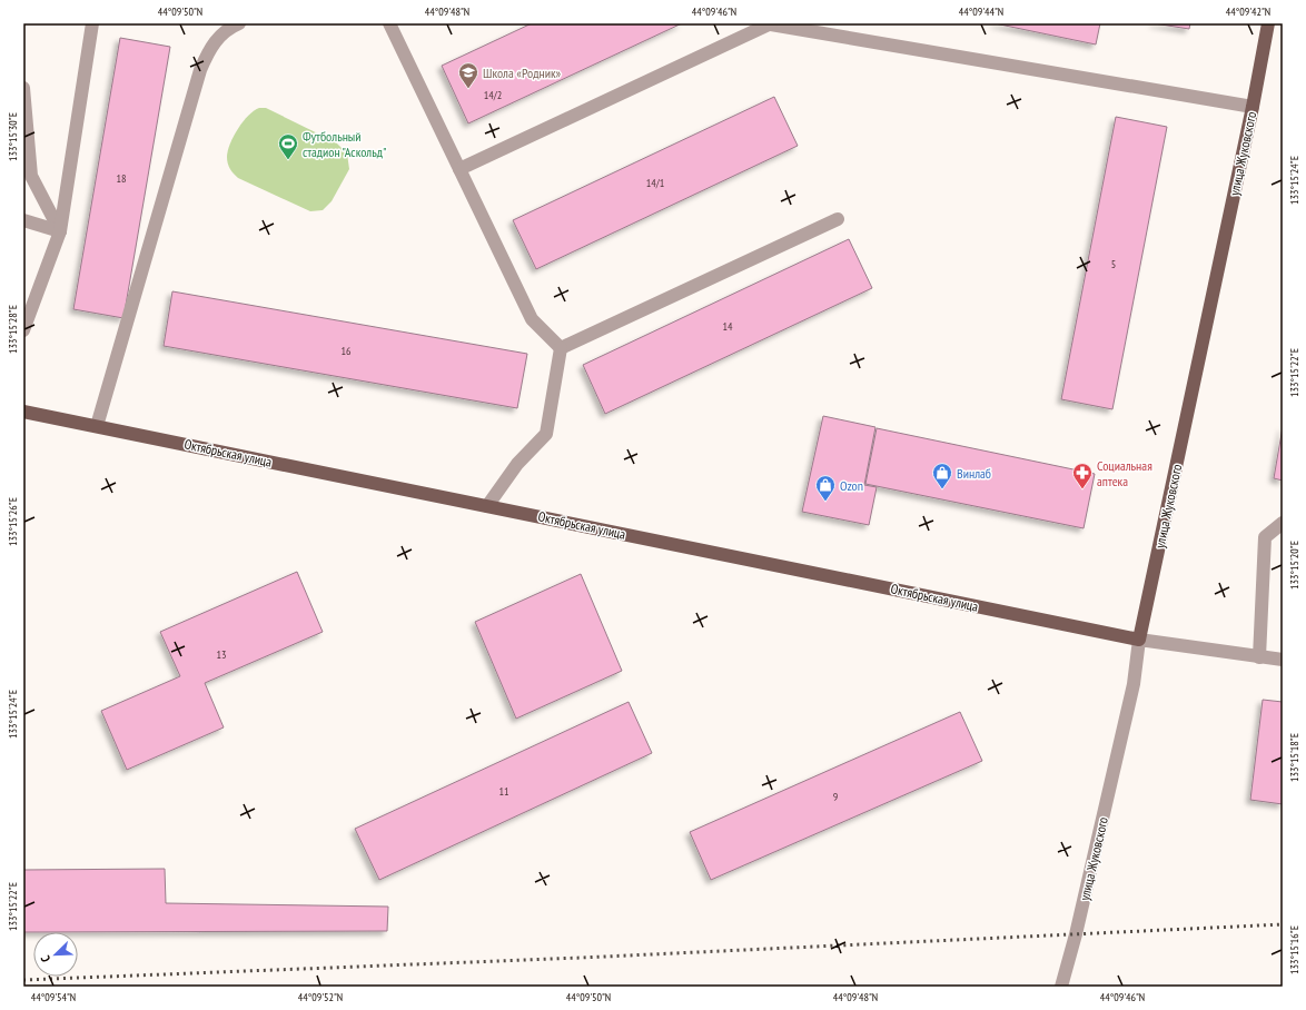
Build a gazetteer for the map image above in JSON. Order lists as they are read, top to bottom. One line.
{"streets":{"main road":["улица Жуковского","Октябрьская улица"]},"crossings":[["улица Жуковского","Октябрьская улица"]],"places":{"school or university":["Школа «Родник»"],"sports":["Футбольный стадион \"Аскольд\""],"shop":["Винлаб","Ozon"],"pharmacy":["Социальная аптека"]},"house_numbers":["14/2","18","14/1","5","14","16","13","11","9"],"north":"bottom left","coordinates":["44°09'50\"N","44°09'48\"N","44°09'46\"N","44°09'44\"N","44°09'42\"N","133°15'30\"E","133°15'24\"E","133°15'28\"E","133°15'22\"E","133°15'26\"E","133°15'20\"E","133°15'18\"E","133°15'16\"E","44°09'54\"N","44°09'52\"N"]}
